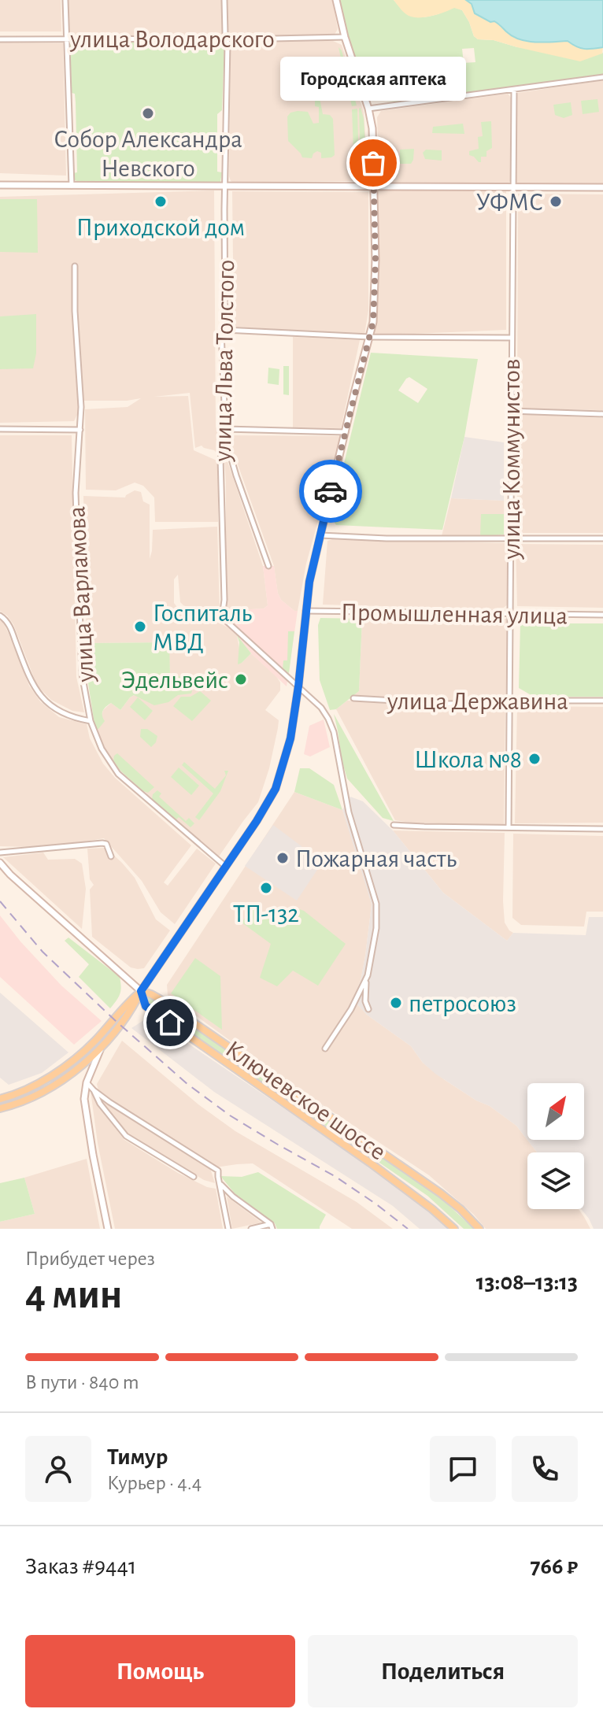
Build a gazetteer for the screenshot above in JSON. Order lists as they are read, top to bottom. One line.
{"streets":{"main road":["Ключевское шоссе"],"street":["улица Володарского","улица Льва Толстого","улица Коммунистов","улица Варламова","Промышленная улица","улица Державина"]},"crossings":[["улица Володарского","улица Льва Толстого"],["улица Коммунистов","Промышленная улица"],["улица Коммунистов","улица Державина"]],"places":["Собор Александра Невского","Городская аптека","Приходской дом","УФМС","Госпиталь МВД","Эдельвейс","Школа №8","Пожарная часть","ТП-132","петросоюз"],"north":"top right","page":{"bubble":"Городская аптека","heading":["4 мин","Прибудет через","13:08–13:13"],"panel":["Тимур","Курьер · 4.4","Заказ #9441","766 ₽"],"bar":"В пути · 840 m","buttons":["Помощь","Поделиться"]}}
